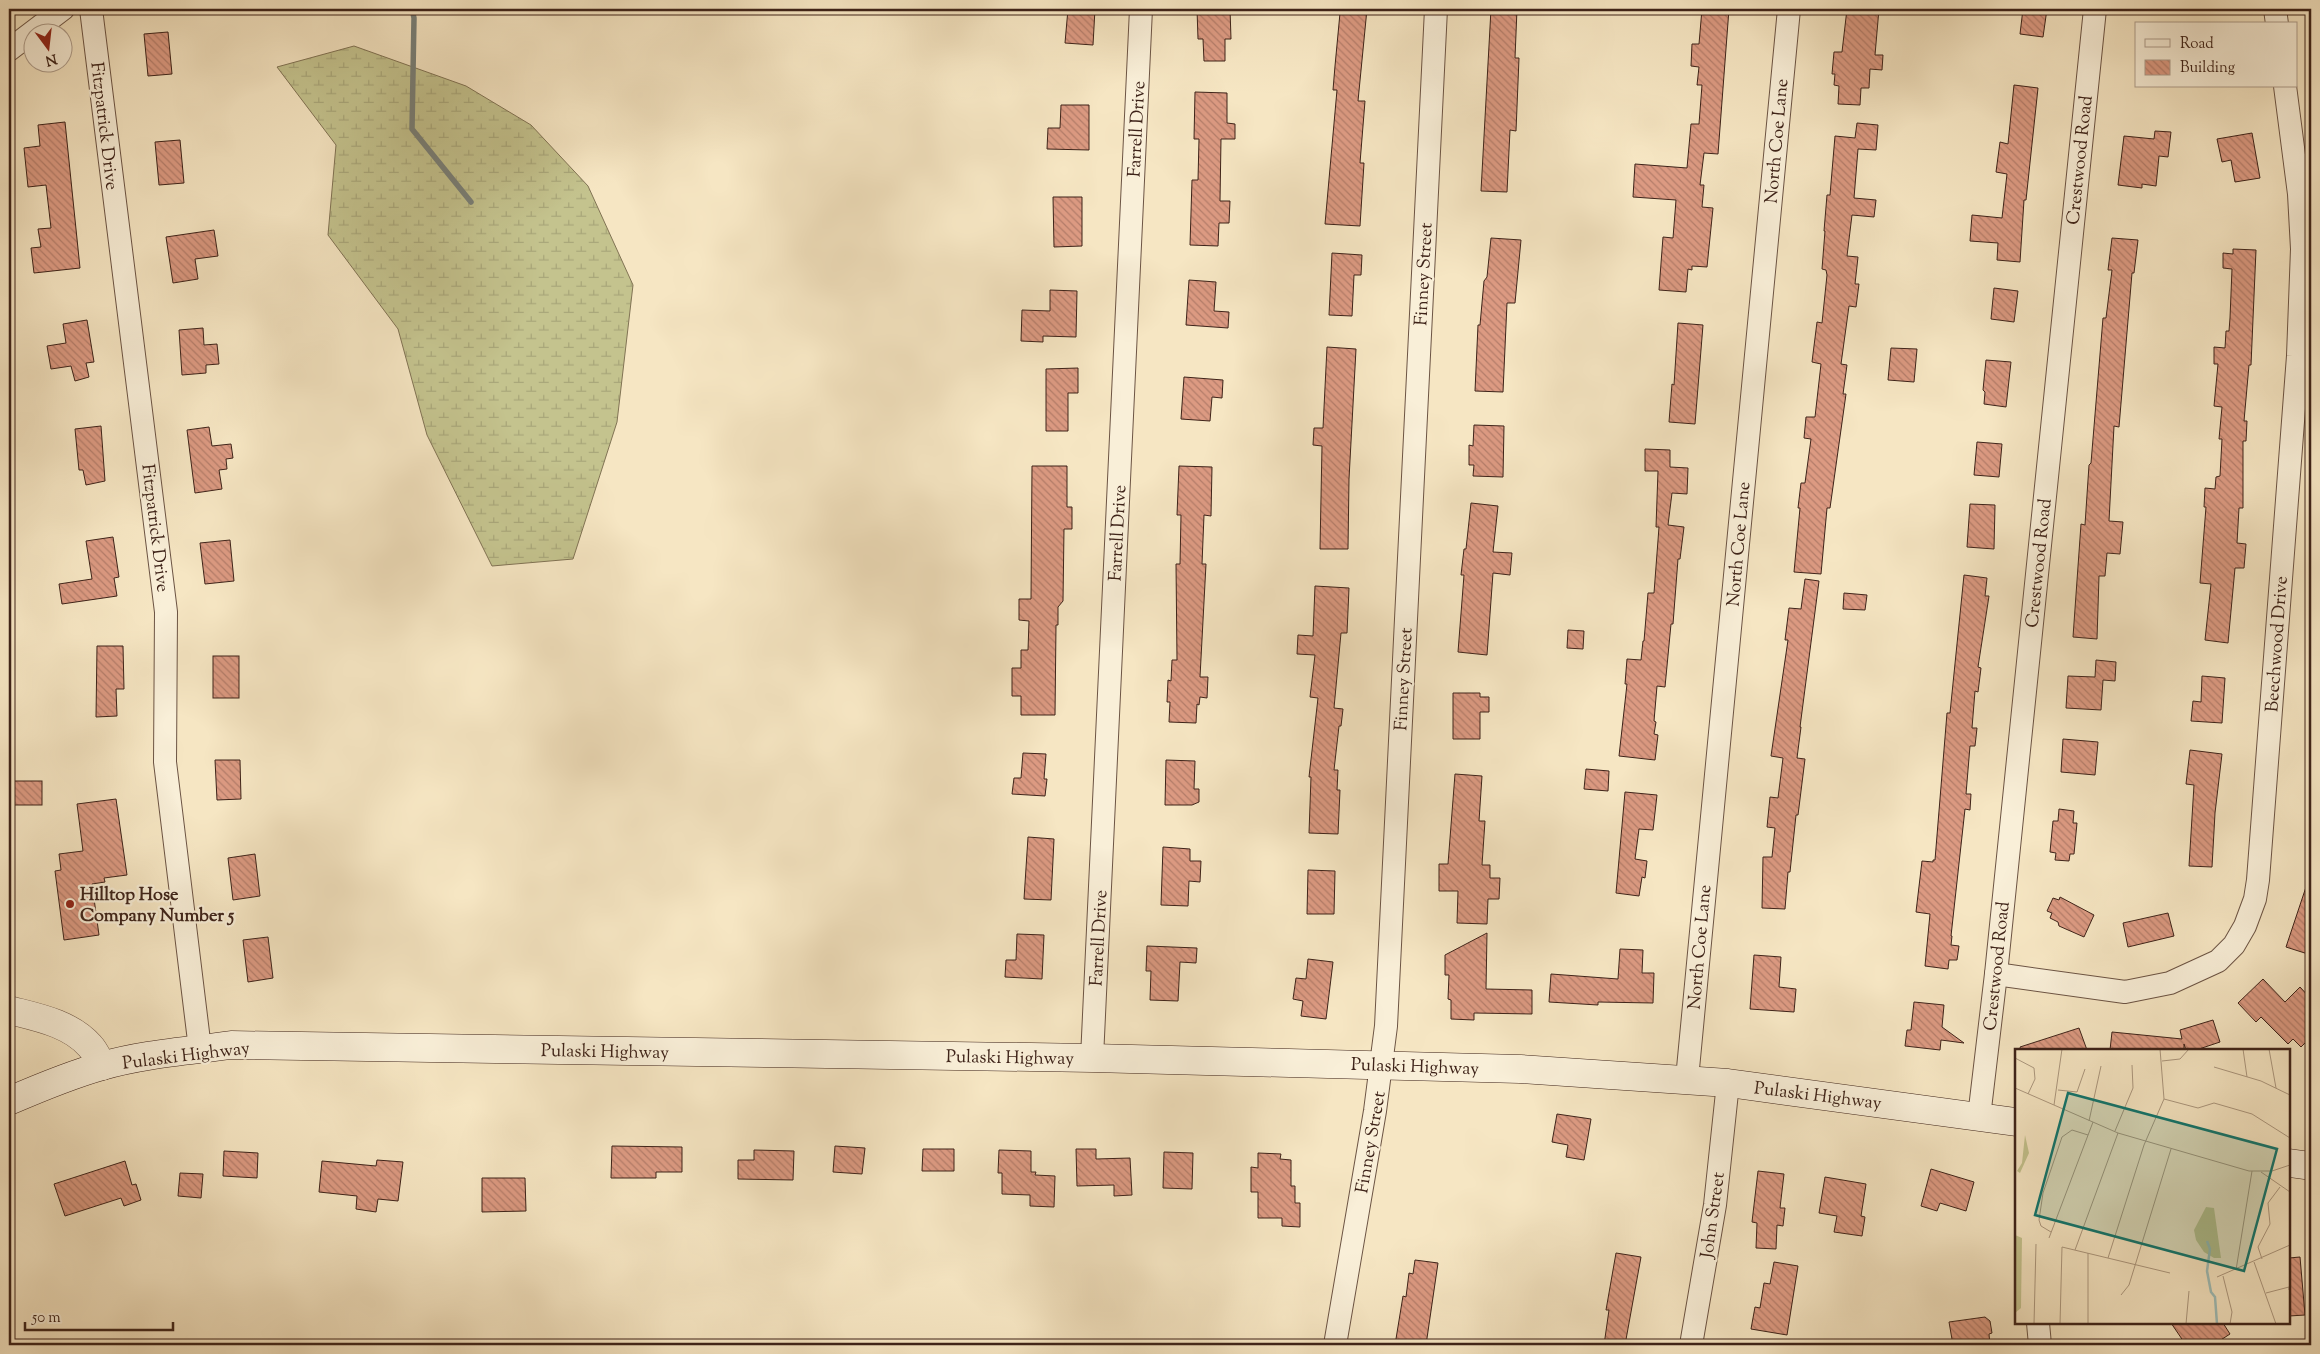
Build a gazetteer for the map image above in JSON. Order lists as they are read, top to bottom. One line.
{"streets":{"main road":["Pulaski Highway"],"street":["Fitzpatrick Drive","Farrell Drive","North Coe Lane","Crestwood Road","Finney Street","Beechwood Drive","John Street"]},"crossings":[["Fitzpatrick Drive","Pulaski Highway"],["Farrell Drive","Pulaski Highway"],["North Coe Lane","Pulaski Highway"],["Crestwood Road","Beechwood Drive"],["Crestwood Road","Pulaski Highway"],["Finney Street","Pulaski Highway"],["Pulaski Highway","John Street"]],"places":["Hilltop Hose Company Number 5"],"legend":["Road","Building"],"scale_bar":"50 m","north":"bottom"}
